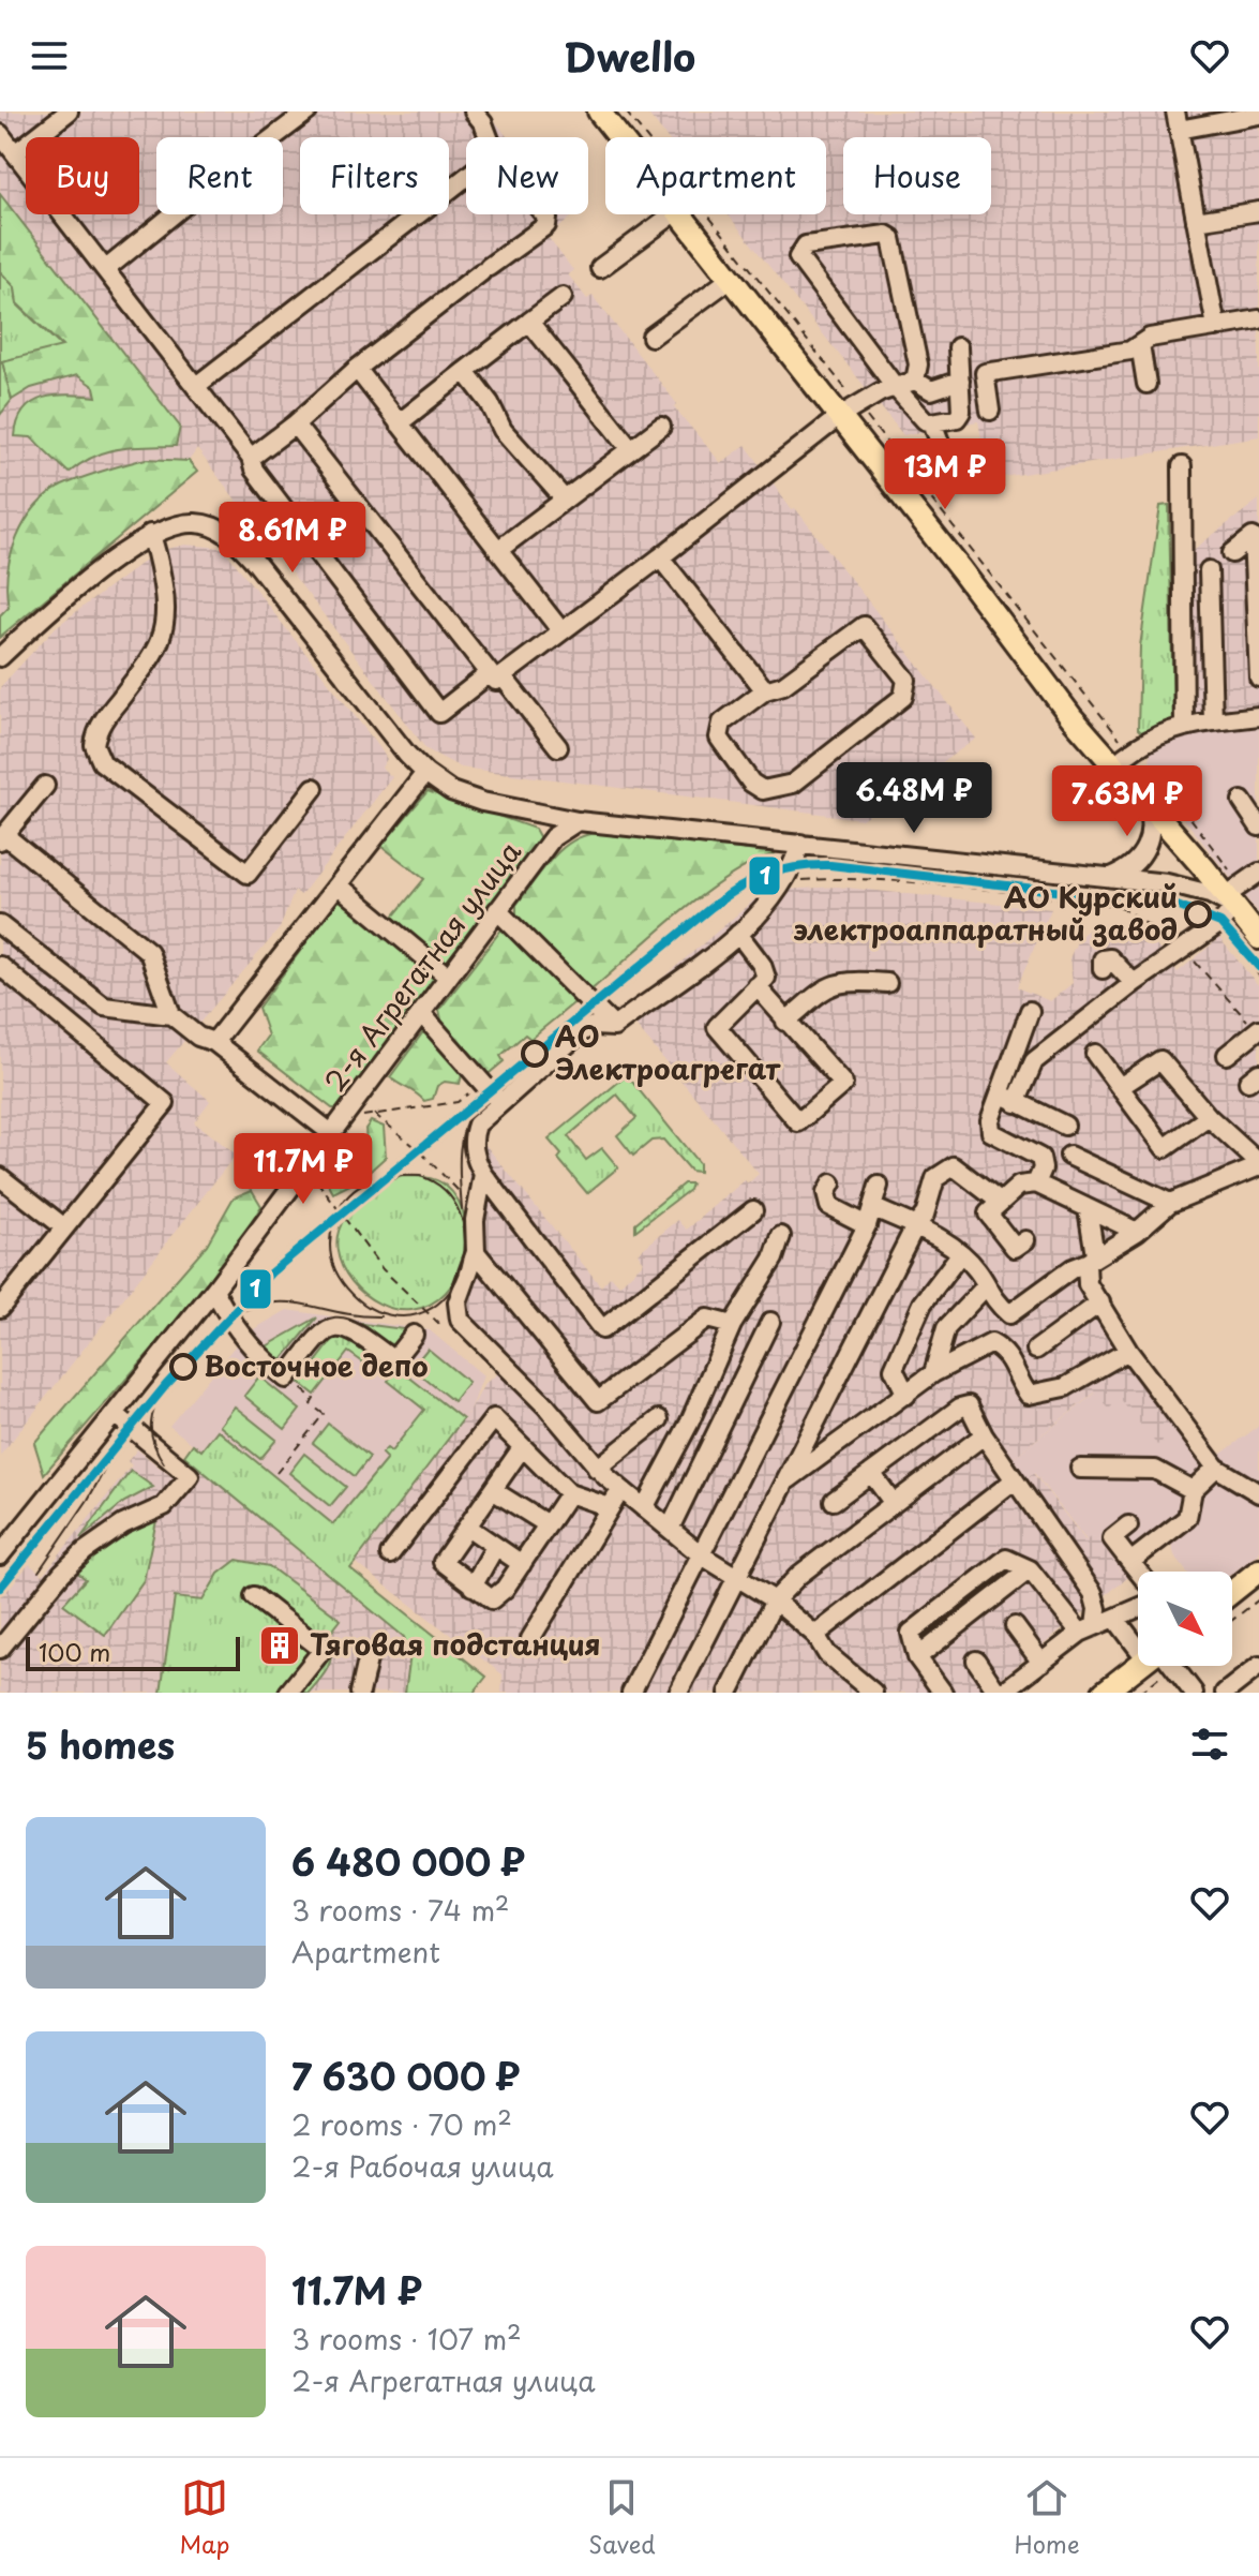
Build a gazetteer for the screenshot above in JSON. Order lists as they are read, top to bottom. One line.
{"streets":{"street":["2-я Агрегатная улица"]},"places":{"other":["АО Курский электроаппаратный завод","АО Электроагрегат","Восточное депо"],"building":["Тяговая подстанция"]},"lines":["transit line 1"],"scale_bar":"100 m","north":"bottom right","page":{"header":"Dwello","chip":["Buy","Rent","Filters","New","Apartment","House"],"price":["13M ₽","8.61M ₽","6.48M ₽","7.63M ₽","11.7M ₽"],"scale":"100 m","heading":"5 homes","list":[{"name":"6 480 000 ₽","note":"3 rooms · 74 m² · Apartment"},{"name":"7 630 000 ₽","note":"2 rooms · 70 m² · 2-я Рабочая улица"},{"name":"11.7M ₽","note":"3 rooms · 107 m² · 2-я Агрегатная улица"}],"tabs":["Map","Saved","Home"]}}
